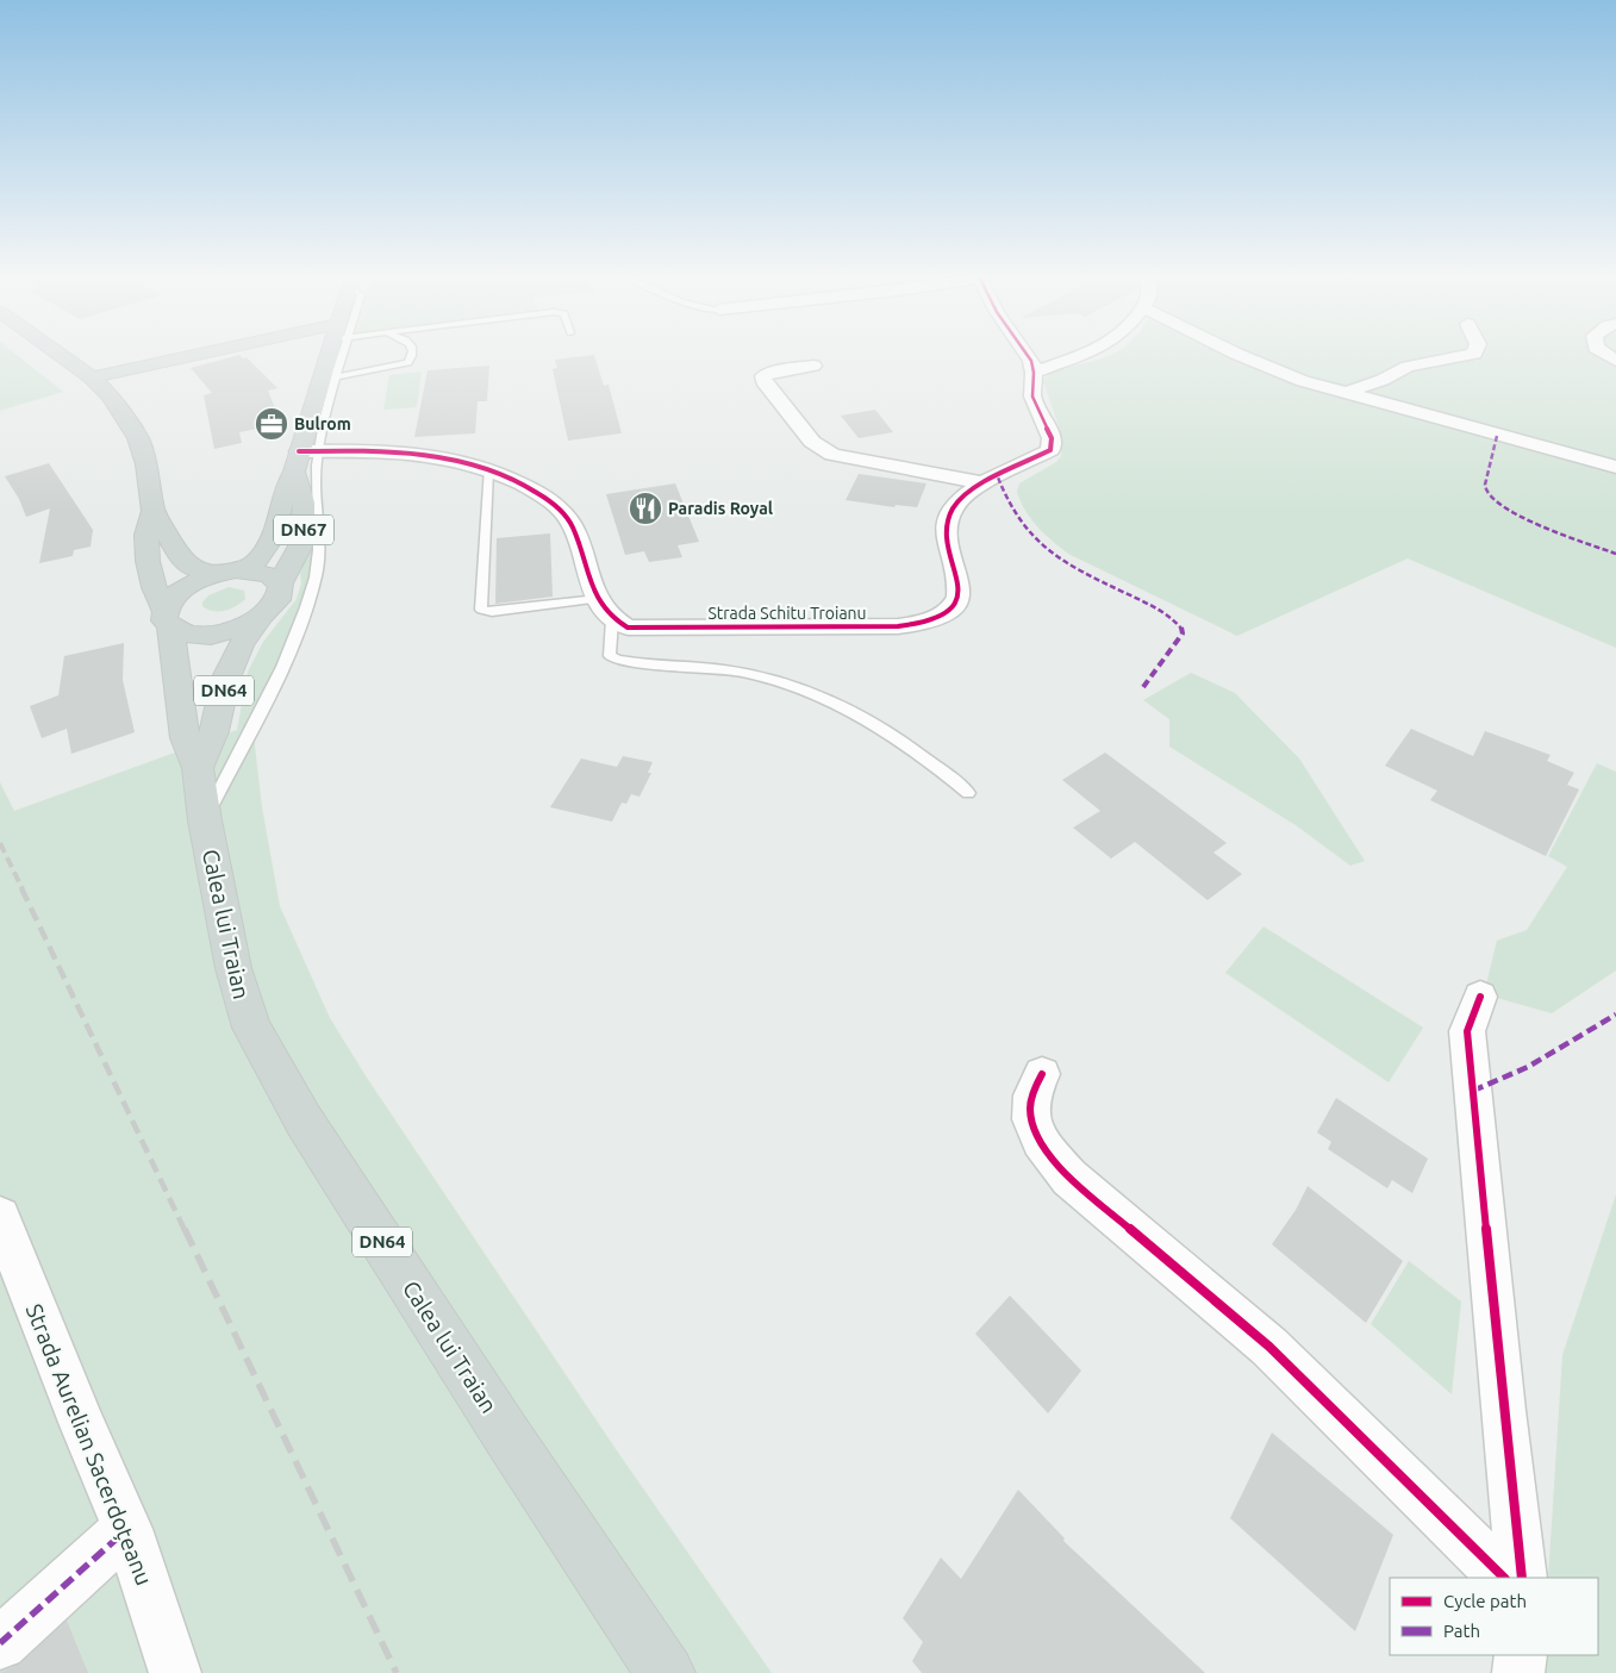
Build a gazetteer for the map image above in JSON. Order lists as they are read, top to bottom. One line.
{"streets":{"main road":["DN67","DN64","Calea lui Traian"],"street":["Strada Schitu Troianu","Strada Aurelian Sacerdoțeanu"]},"crossings":[["DN64","Calea lui Traian"]],"places":{"office":["Bulrom"],"restaurant":["Paradis Royal"]},"legend":["Cycle path","Path"]}
